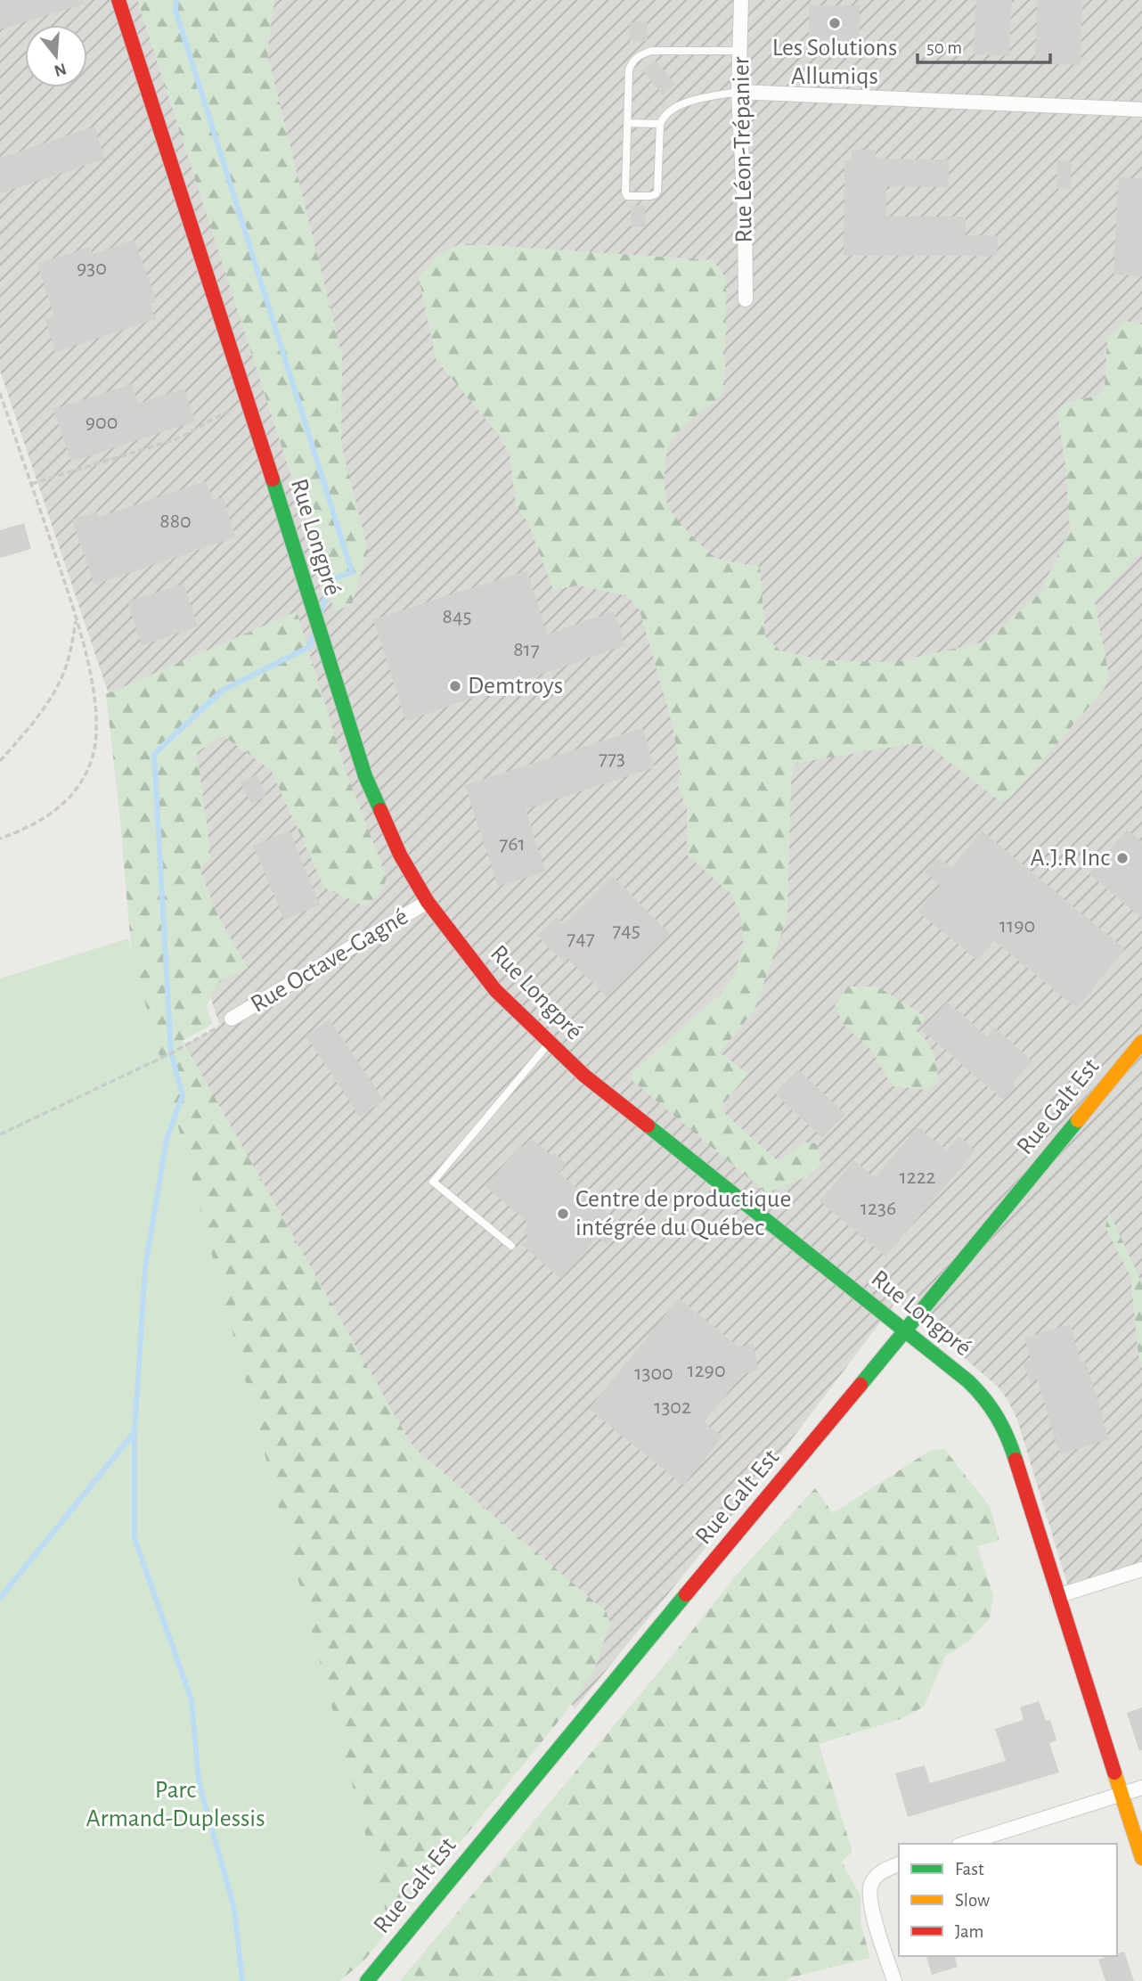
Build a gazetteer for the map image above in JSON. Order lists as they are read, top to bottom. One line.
{"streets":{"street":["Rue Léon-Trépanier","Rue Longpré","Rue Octave-Gagné","Rue Galt Est"]},"crossings":[["Rue Longpré","Rue Octave-Gagné"],["Rue Longpré","Rue Galt Est"]],"parks":["Parc Armand-Duplessis"],"places":["Les Solutions Allumiqs","Demtroys","A.J.R Inc","Centre de productique intégrée du Québec"],"house_numbers":["930","900","880","845","817","773","761","1190","745","747","1222","1236","1290","1300","1302"],"legend":["Fast","Slow","Jam"],"scale_bar":"50 m","north":"bottom"}
